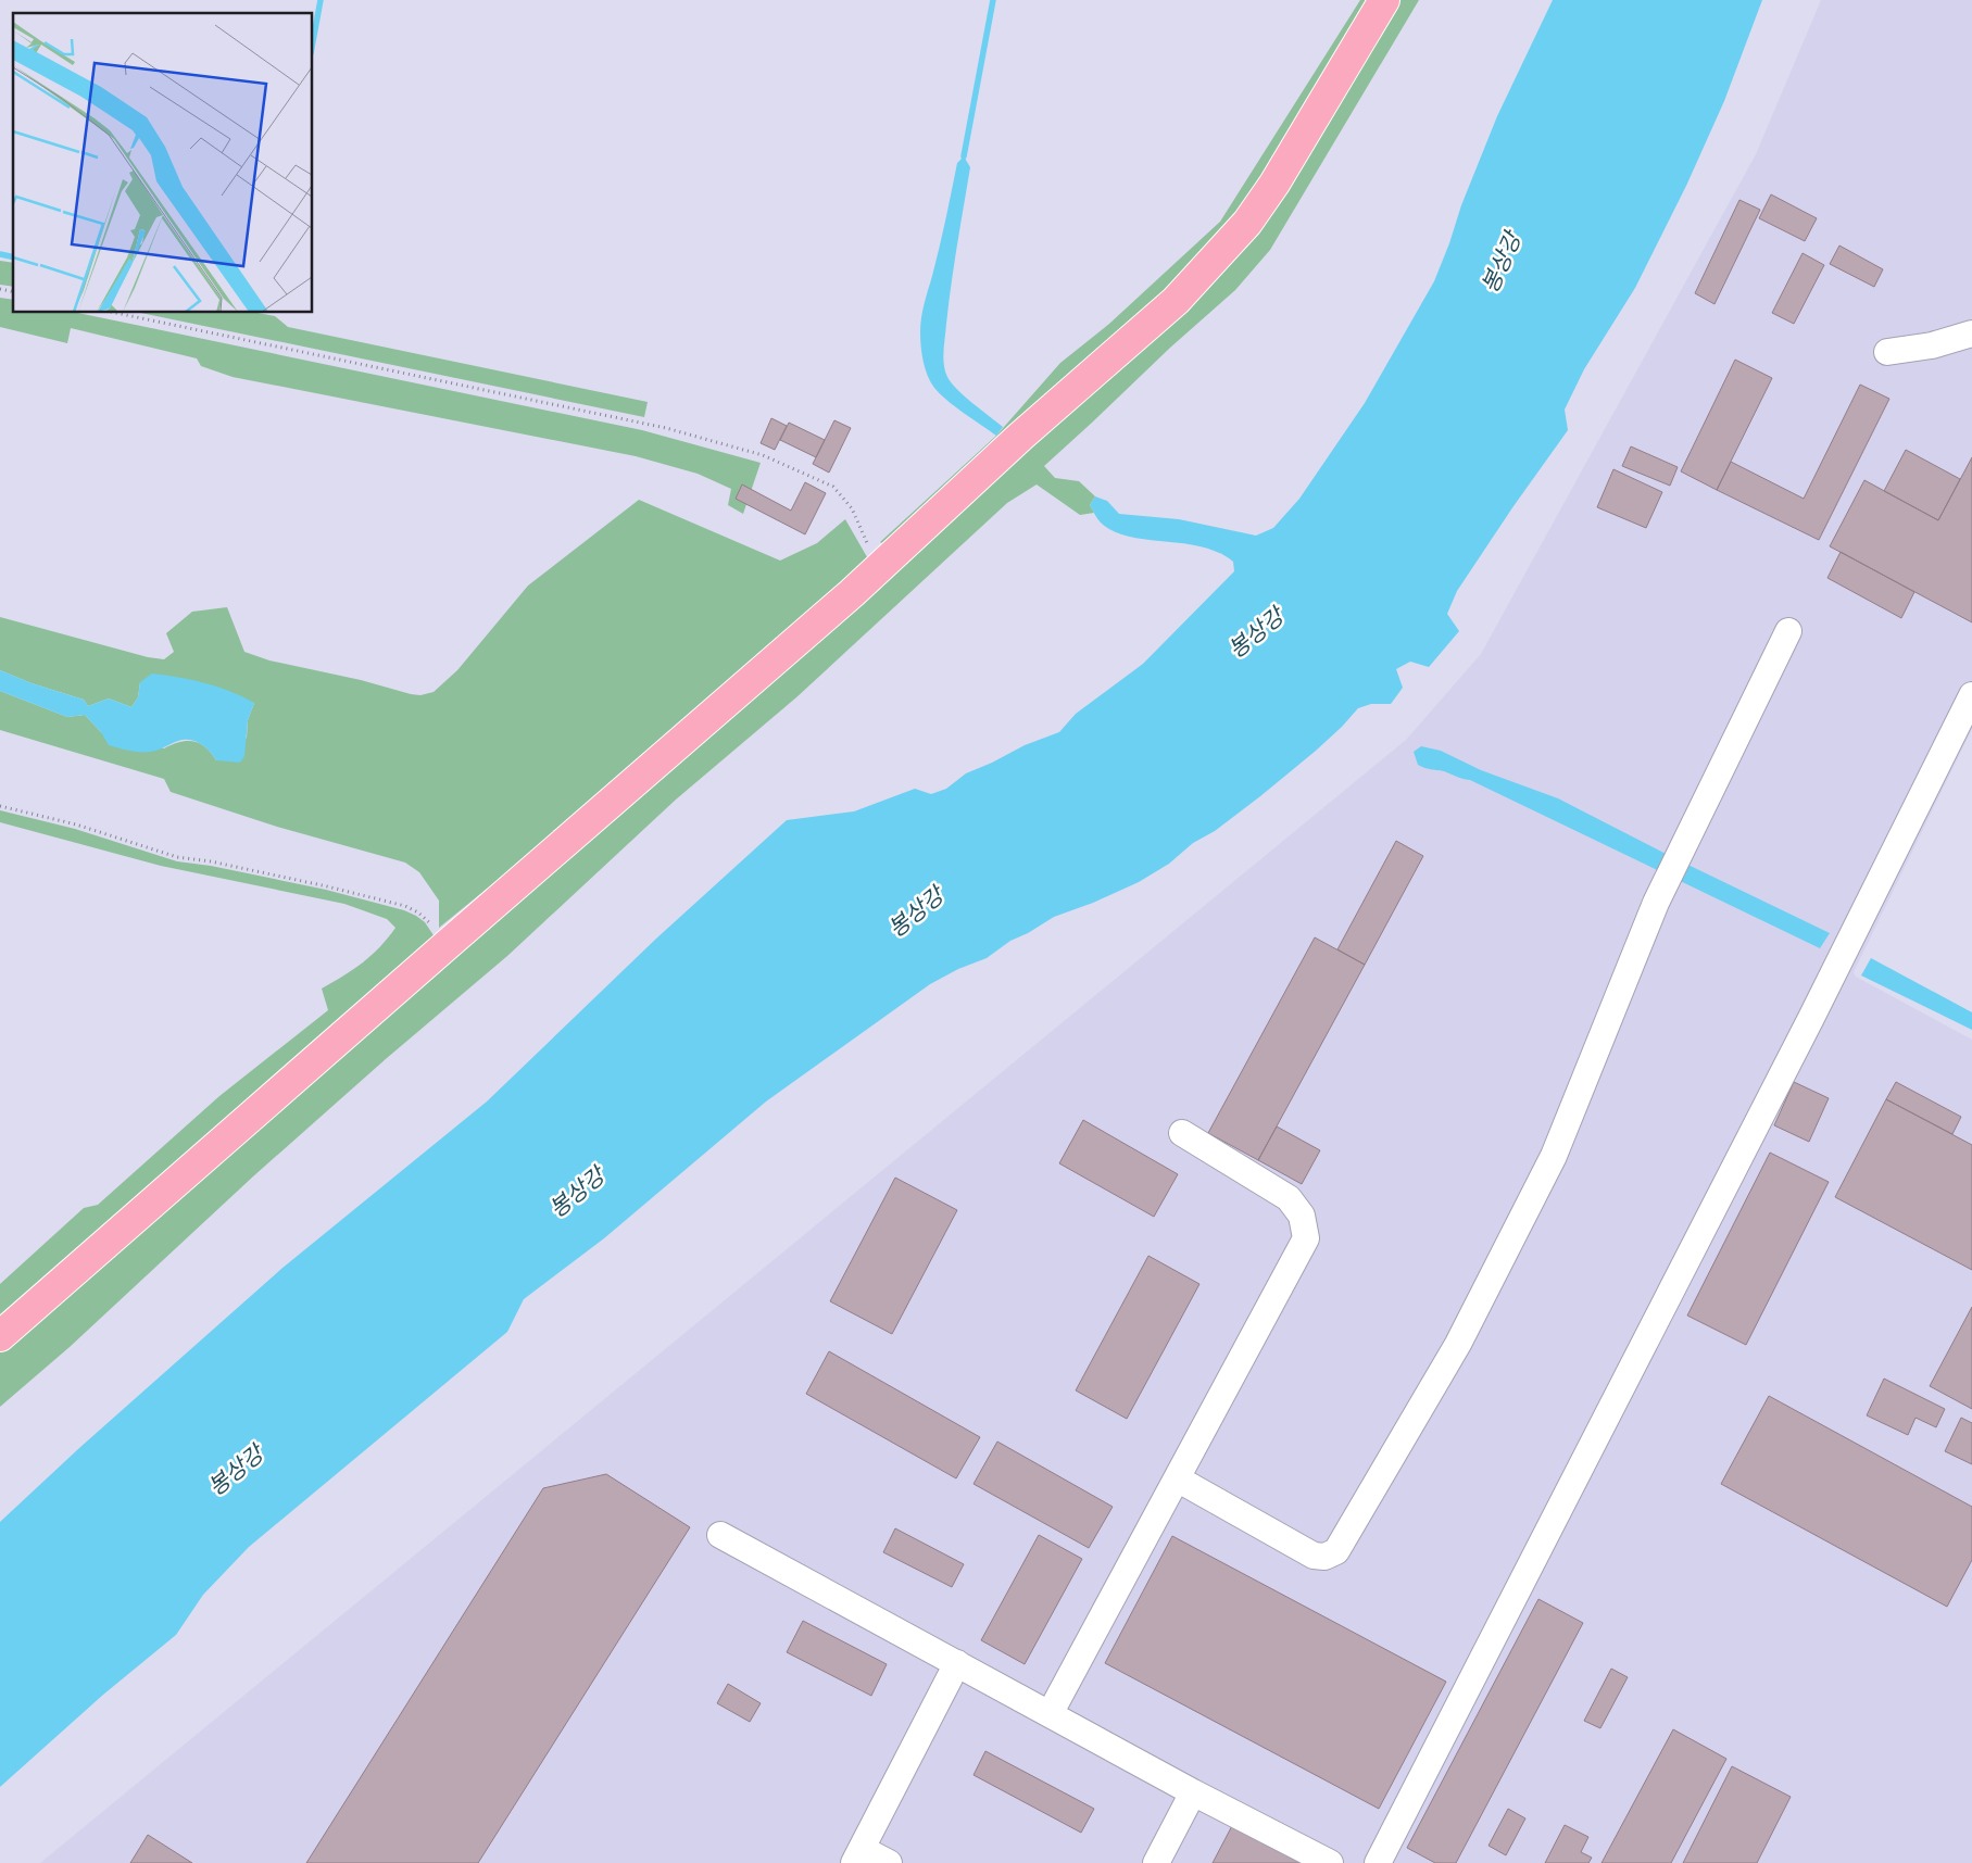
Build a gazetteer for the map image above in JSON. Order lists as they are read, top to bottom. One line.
{"water":["봉상강"]}
